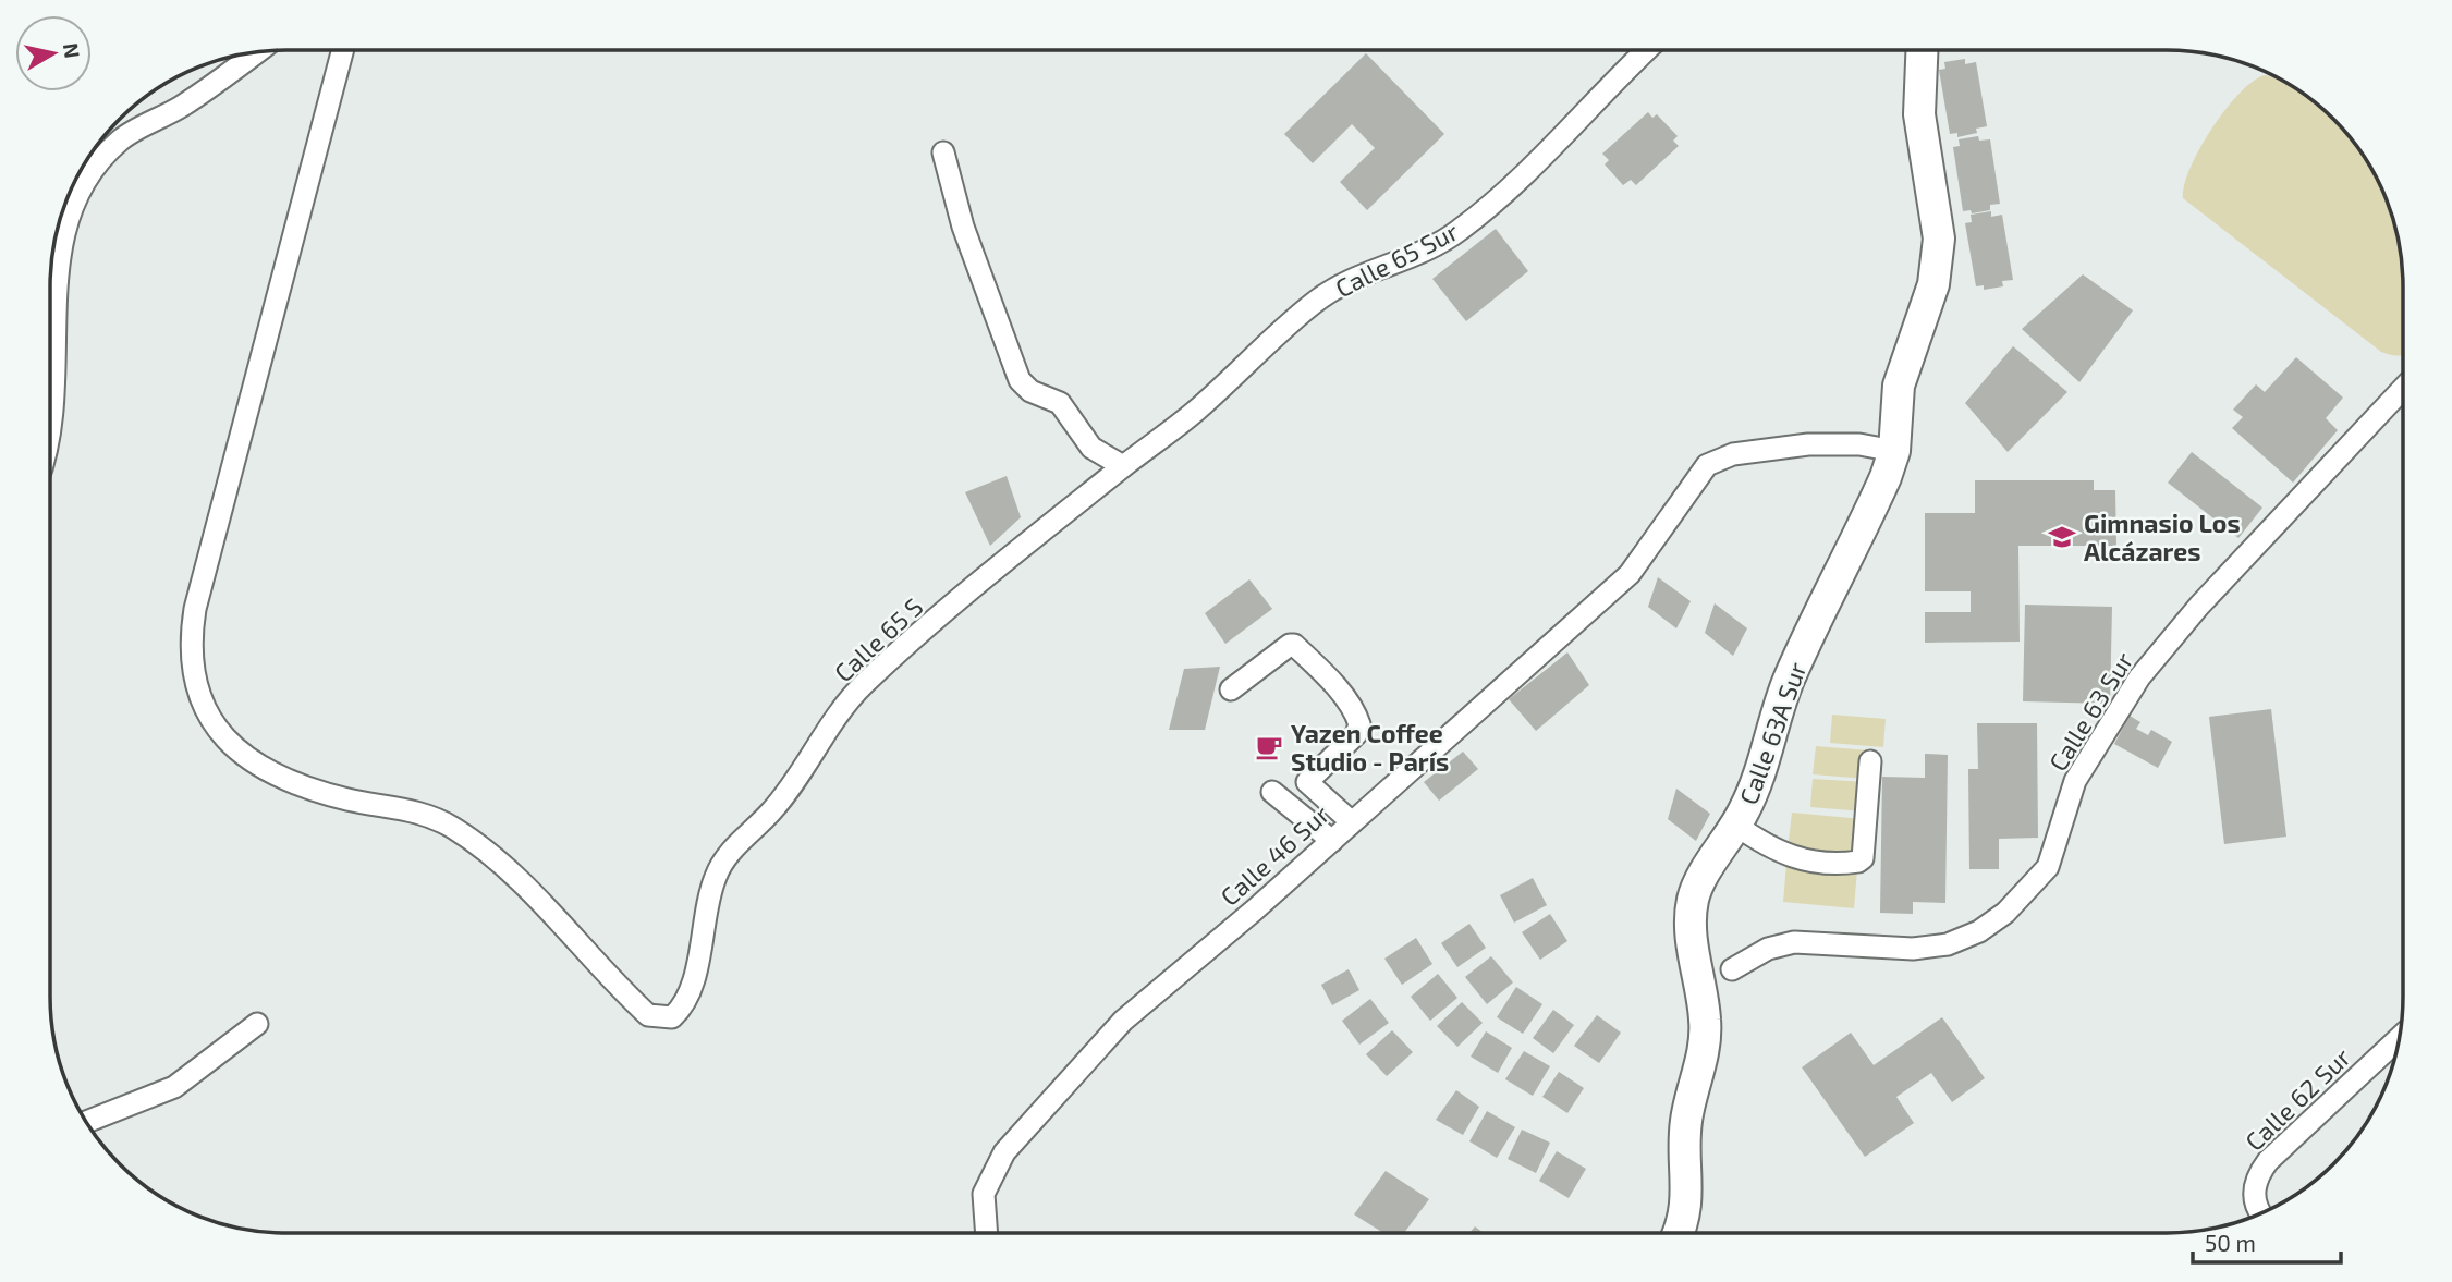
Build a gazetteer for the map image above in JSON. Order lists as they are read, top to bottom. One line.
{"streets":{"street":["Calle 65 Sur","Calle 65 S","Calle 63 Sur","Calle 63A Sur","Calle 46 Sur","Calle 62 Sur"]},"crossings":[["Calle 65 Sur","Calle 65 S"],["Calle 63A Sur","Calle 46 Sur"]],"places":{"school or university":["Gimnasio Los Alcázares"],"cafe":["Yazen Coffee Studio - París"]},"scale_bar":"50 m","north":"right"}
